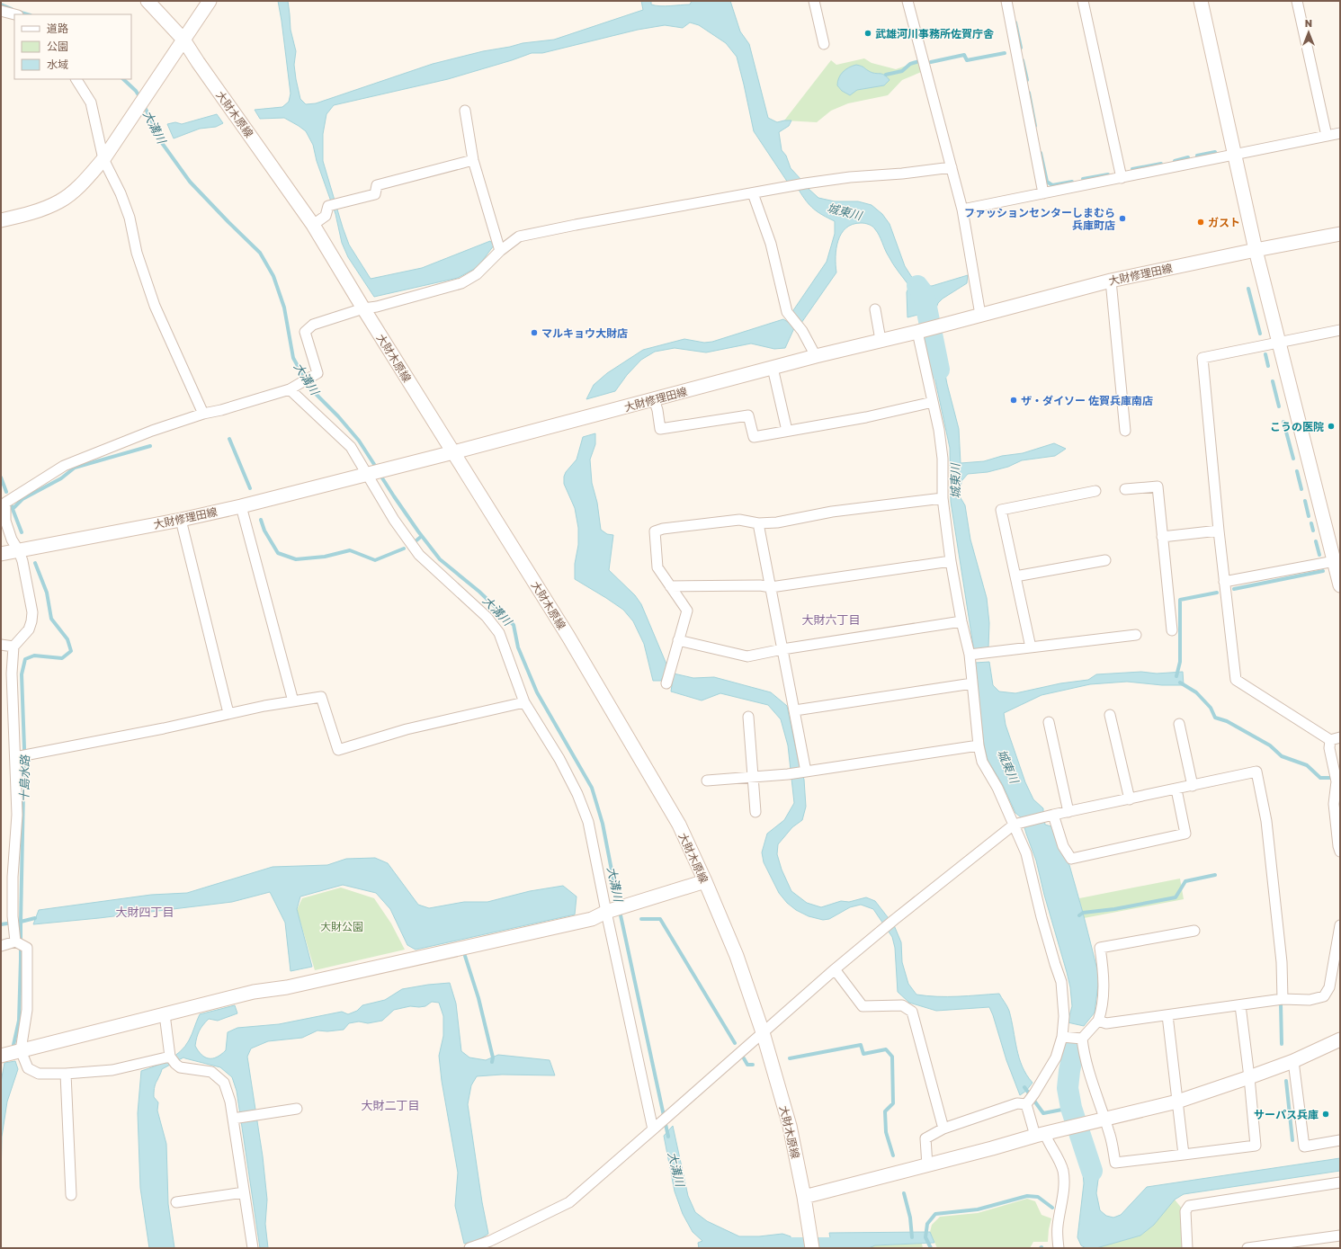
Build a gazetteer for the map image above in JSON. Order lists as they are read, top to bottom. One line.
{"streets":{"street":["大財木原線","大財修理田線"]},"crossings":[["大財木原線","大財修理田線"]],"districts":["大財六丁目","大財四丁目","大財二丁目"],"water":["大溝川","城東川","十島水路"],"parks":["大財公園"],"places":["武雄河川事務所佐賀庁舎","ファッションセンターしまむら 兵庫町店","ガスト","マルキョウ大財店","ザ・ダイソー 佐賀兵庫南店","こうの医院","サーパス兵庫"],"legend":["道路","公園","水域"],"north":"top"}
